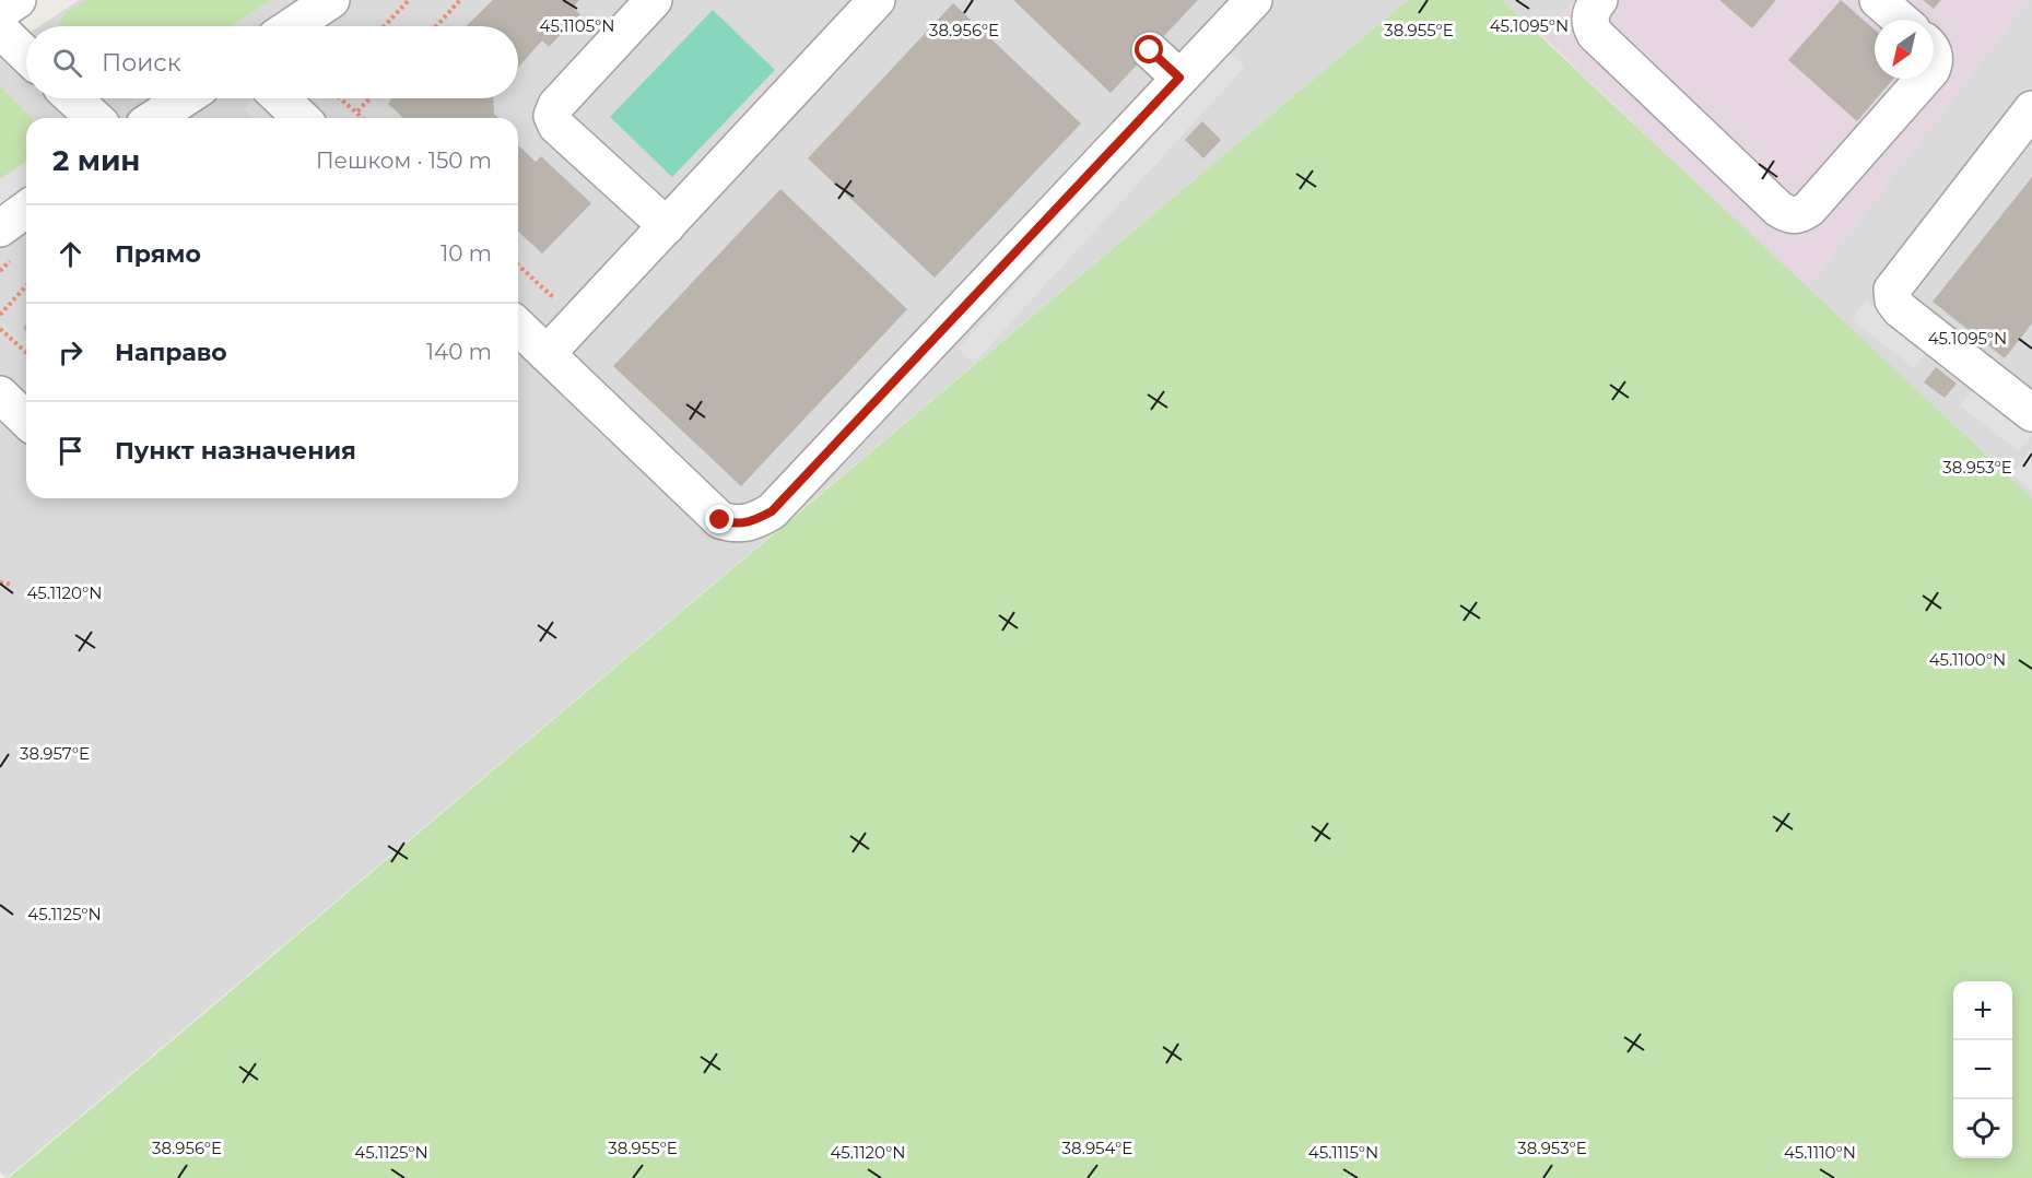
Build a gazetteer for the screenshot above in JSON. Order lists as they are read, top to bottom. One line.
{"north":"bottom left","page":{"search":"Поиск","heading":["2 мин","Пешком · 150 m"],"list":[["Прямо","10 m"],["Направо","140 m"],"Пункт назначения"],"map_buttons":["+","−"]},"coordinates":["45.1105°N","45.1095°N","38.956°E","38.955°E","38.953°E","45.1120°N","45.1100°N","38.957°E","45.1125°N","38.954°E","45.1115°N","45.1110°N"]}
